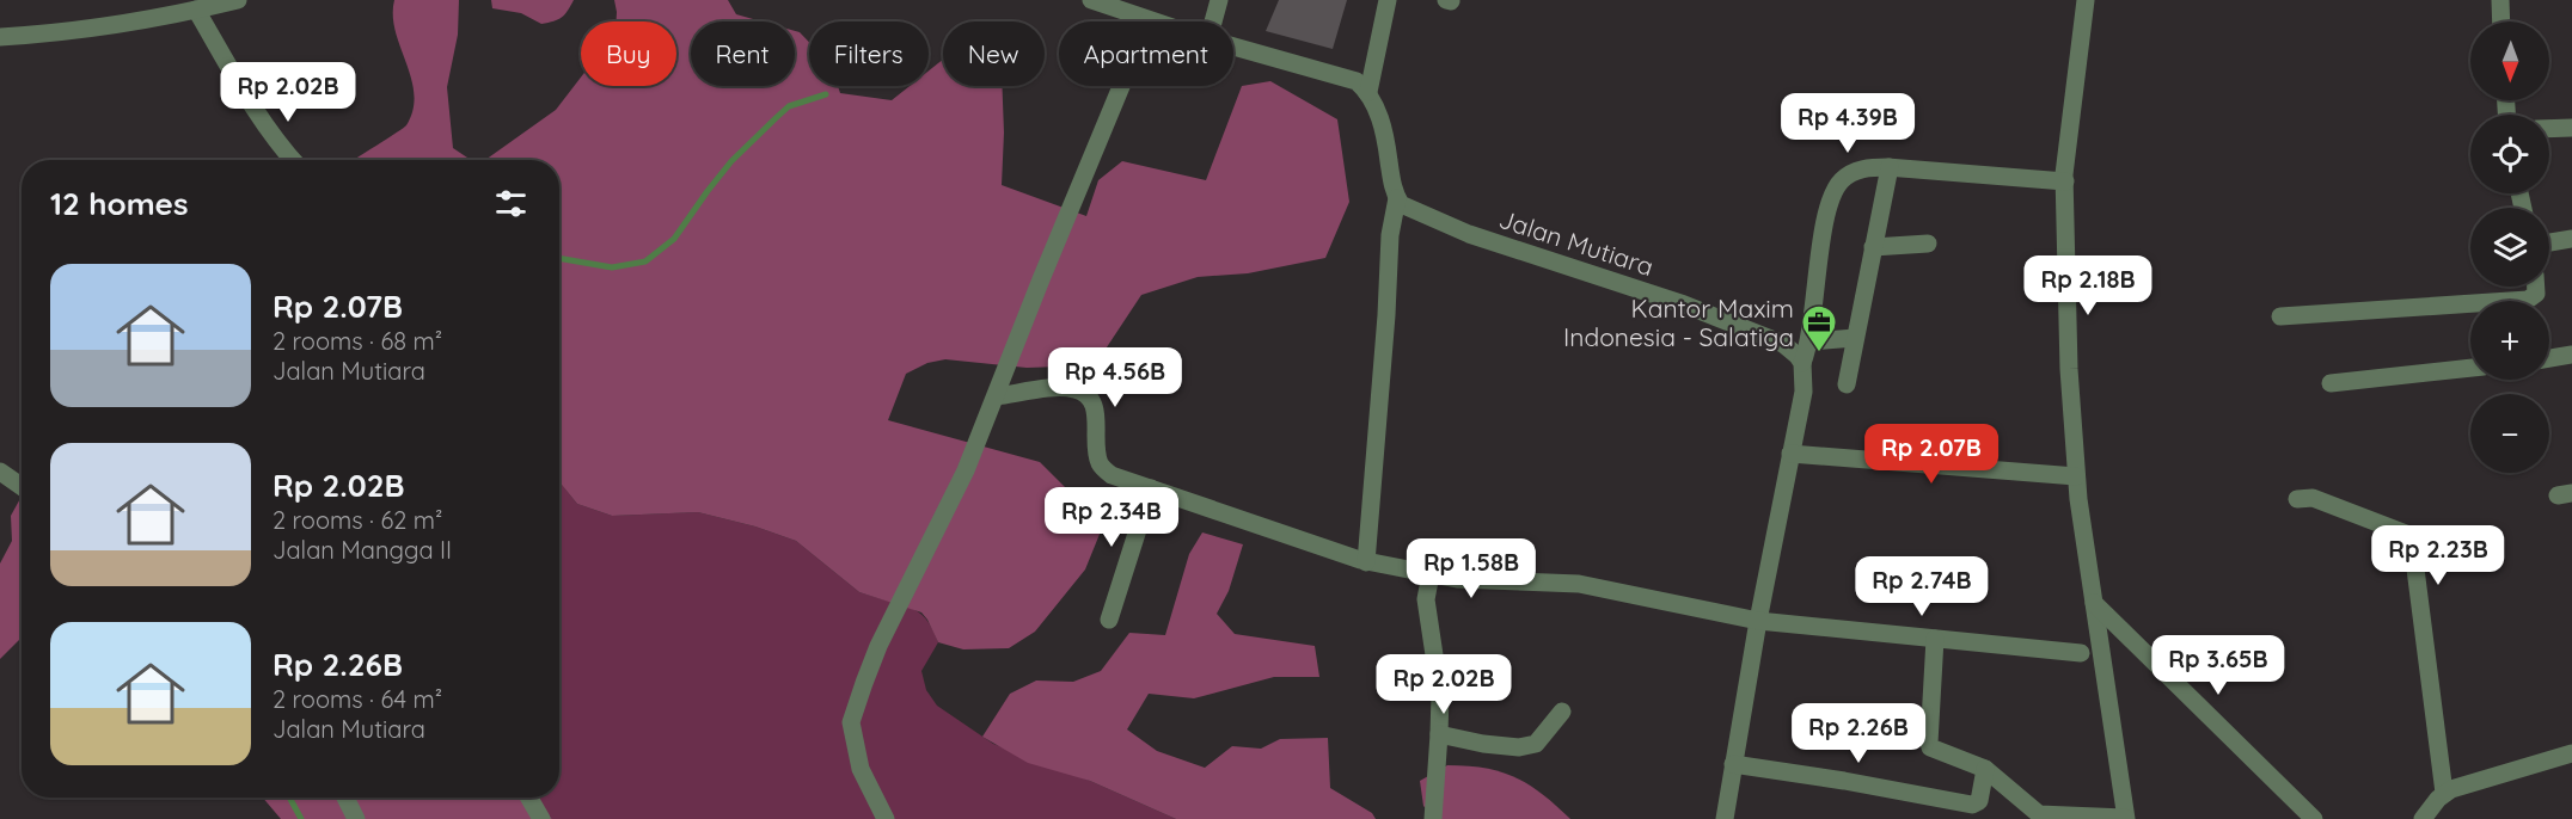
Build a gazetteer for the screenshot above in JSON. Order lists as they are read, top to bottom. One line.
{"streets":{"street":["Jalan Mutiara"]},"places":{"office":["Kantor Maxim Indonesia - Salatiga"]},"north":"bottom","page":{"map_buttons":["+","−"],"chip":["Buy","Rent","Filters","New","Apartment"],"price":["Rp 2.02B","Rp 4.39B","Rp 2.18B","Rp 4.56B","Rp 2.07B","Rp 2.34B","Rp 2.23B","Rp 1.58B","Rp 2.74B","Rp 3.65B","Rp 2.02B","Rp 2.26B"],"heading":"12 homes","list":[{"name":"Rp 2.07B","note":"2 rooms · 68 m² · Jalan Mutiara"},{"name":"Rp 2.02B","note":"2 rooms · 62 m² · Jalan Mangga II"},{"name":"Rp 2.26B","note":"2 rooms · 64 m² · Jalan Mutiara"}]}}
